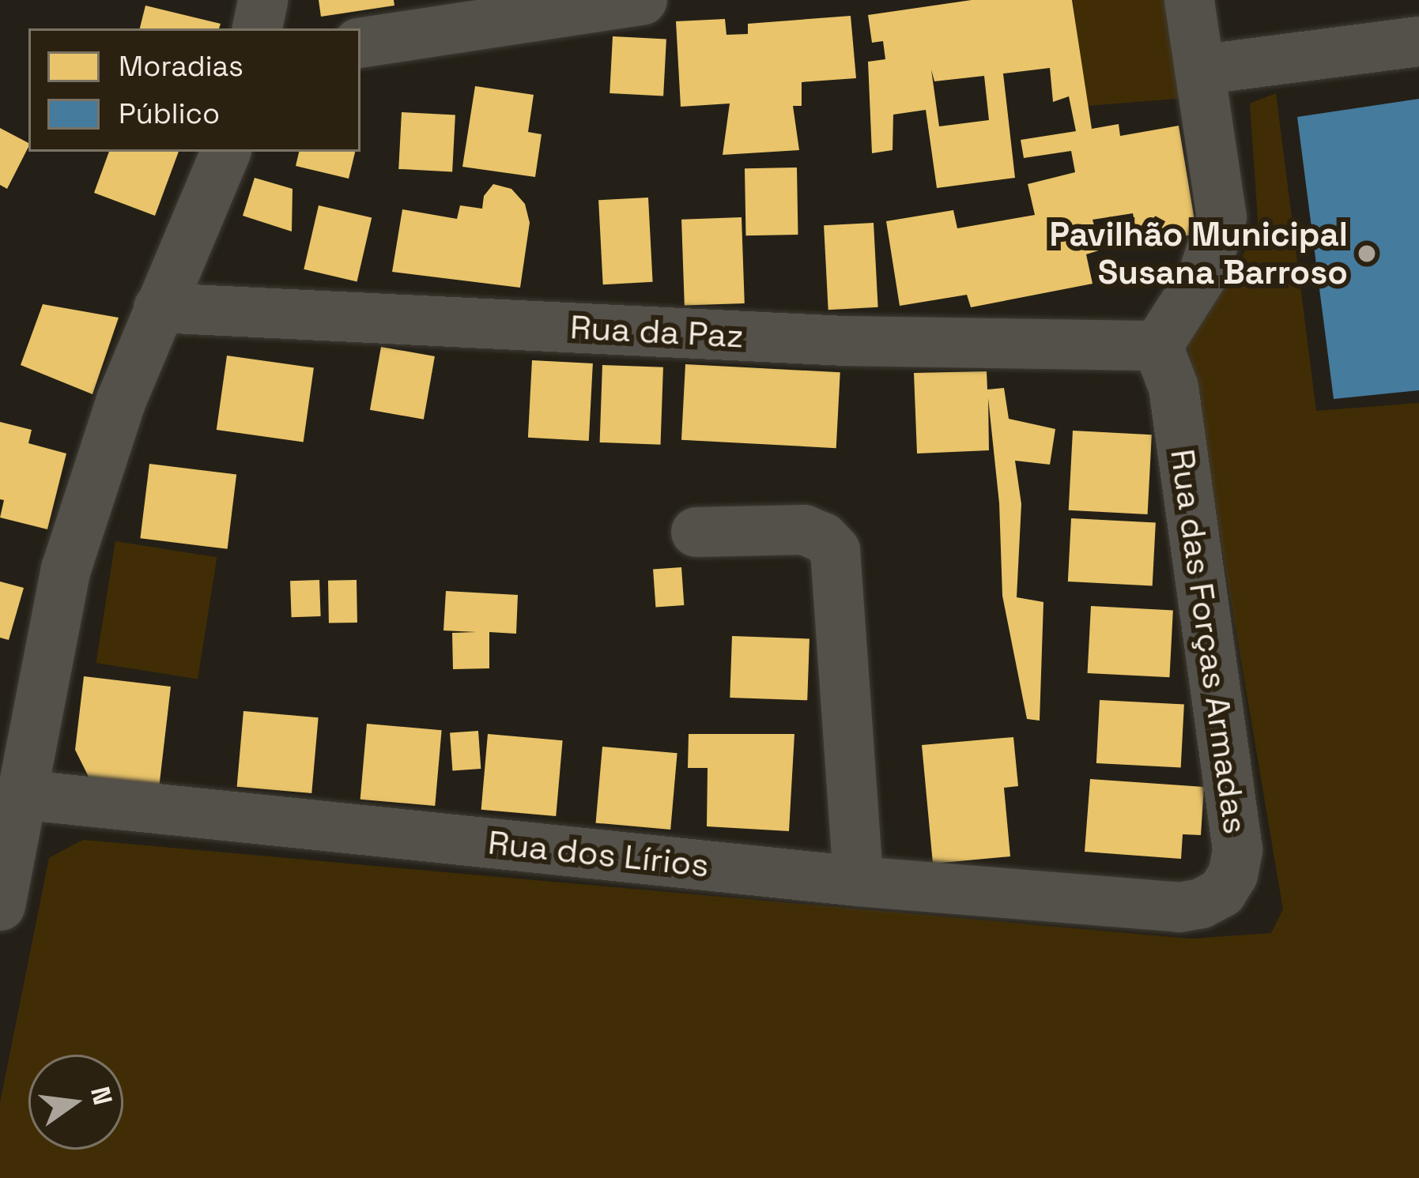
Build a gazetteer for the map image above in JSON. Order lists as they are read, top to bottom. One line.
{"streets":{"street":["Rua da Paz","Rua das Forças Armadas","Rua dos Lírios"]},"crossings":[["Rua da Paz","Rua das Forças Armadas"],["Rua das Forças Armadas","Rua dos Lírios"]],"places":["Pavilhão Municipal Susana Barroso"],"legend":["Moradias","Público"],"north":"right"}
